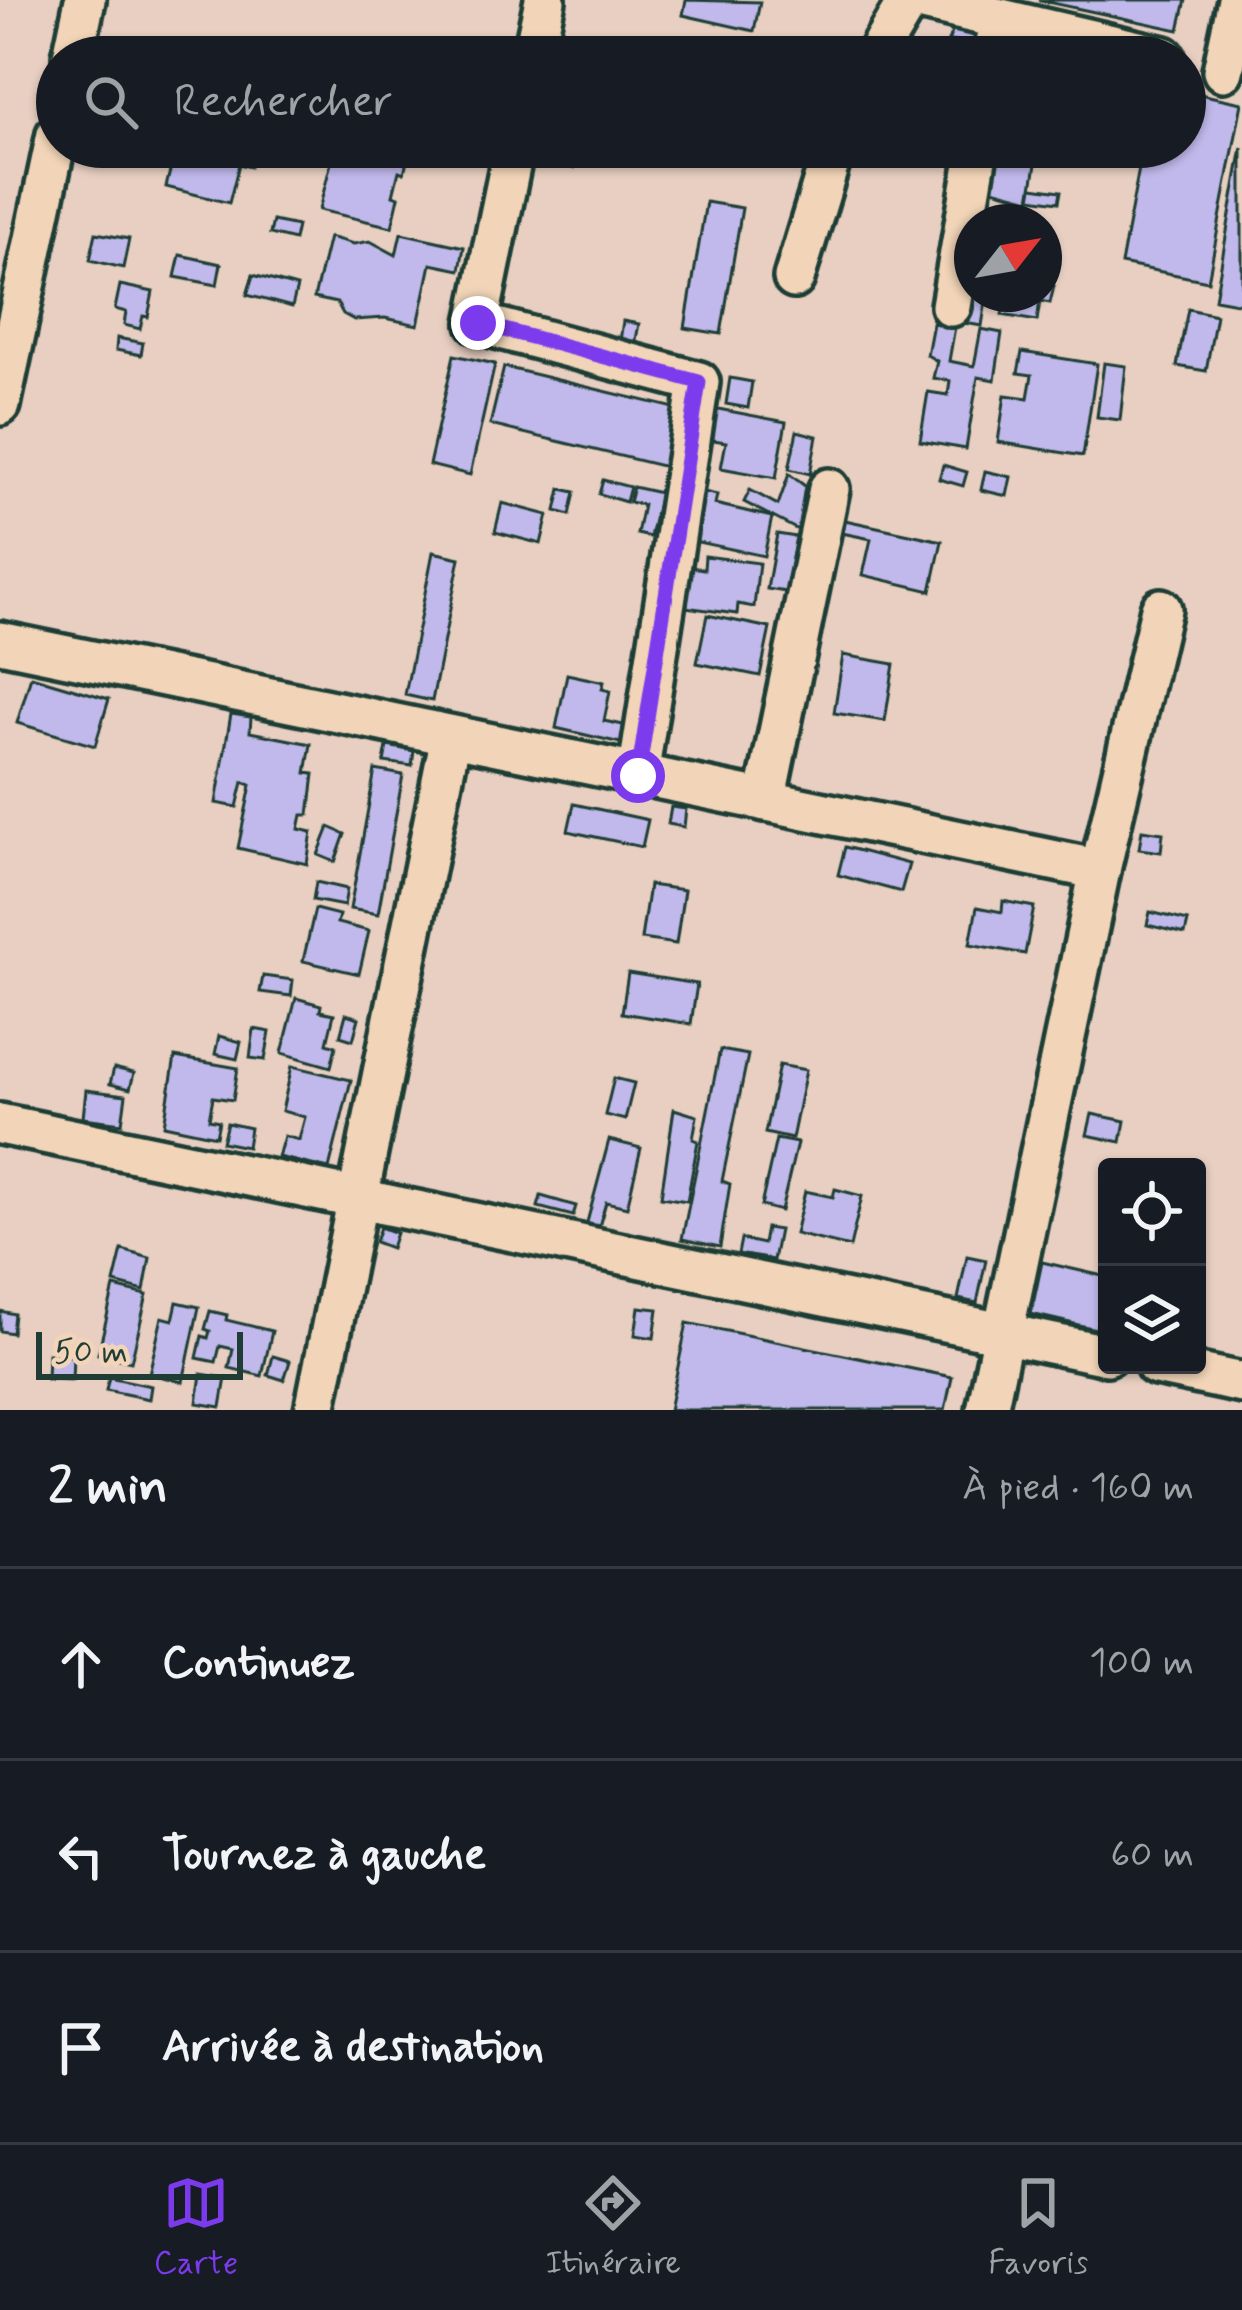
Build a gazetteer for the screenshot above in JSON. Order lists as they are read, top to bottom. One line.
{"scale_bar":"50 m","north":"top right","page":{"search":"Rechercher","scale":"50 m","heading":["2 min","À pied · 160 m"],"list":[["Continuez","100 m"],["Tournez à gauche","60 m"],"Arrivée à destination"],"nav":["Carte","Itinéraire","Favoris"]}}
